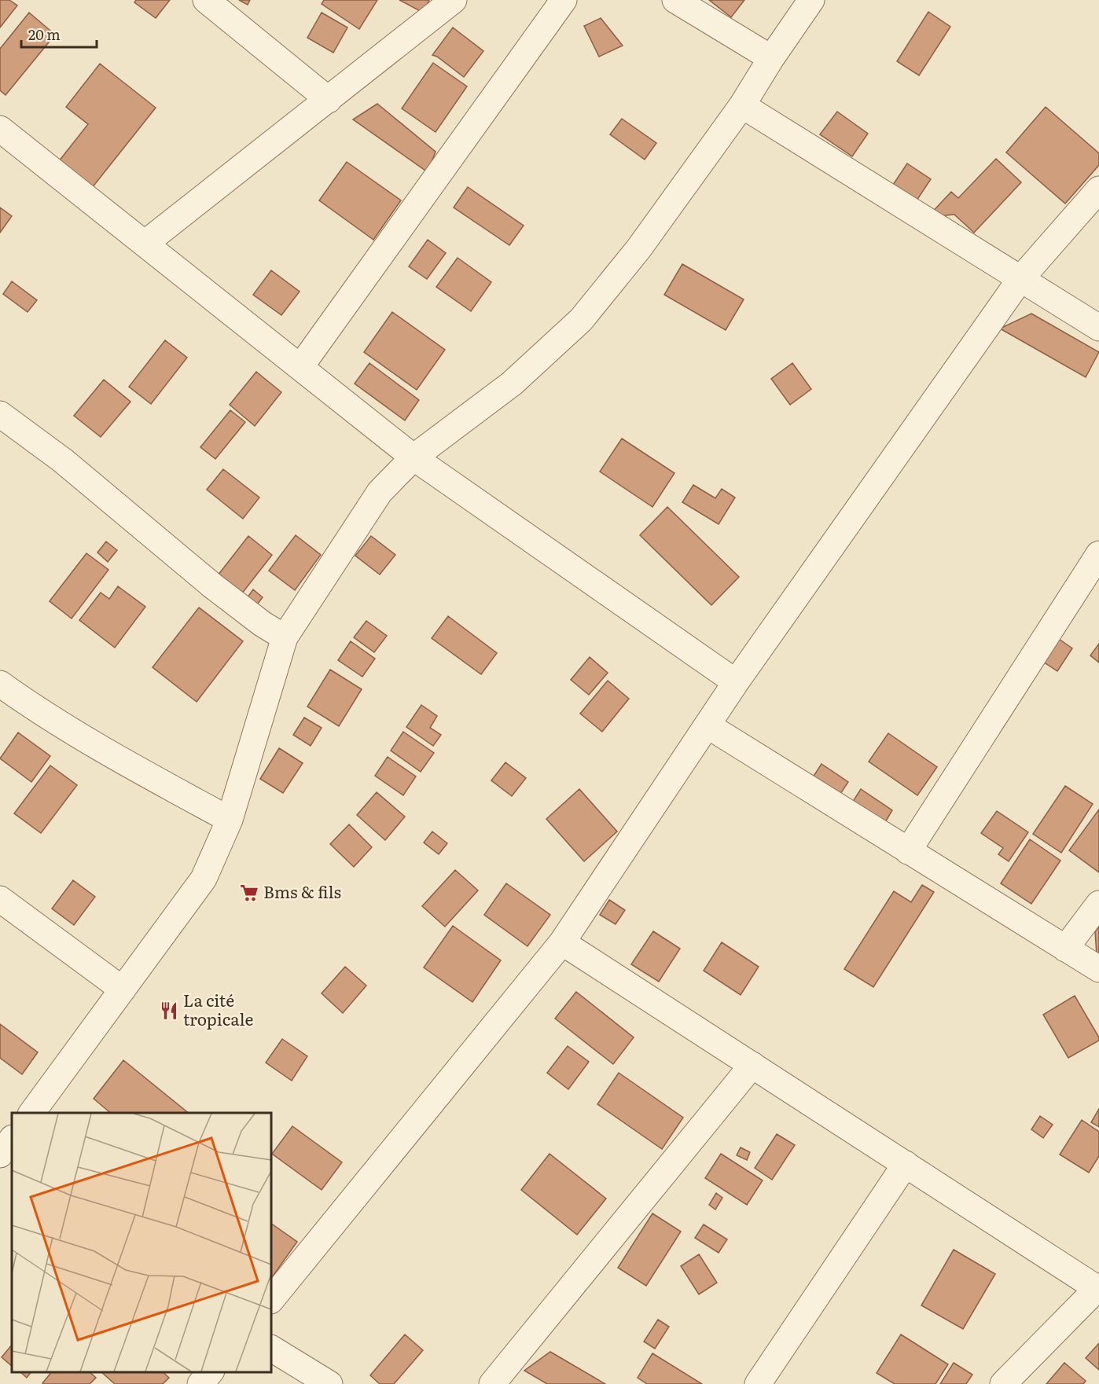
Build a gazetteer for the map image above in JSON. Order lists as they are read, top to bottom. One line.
{"places":{"supermarket":["Bms & fils"],"restaurant":["La cité tropicale"]},"scale_bar":"20 m"}
